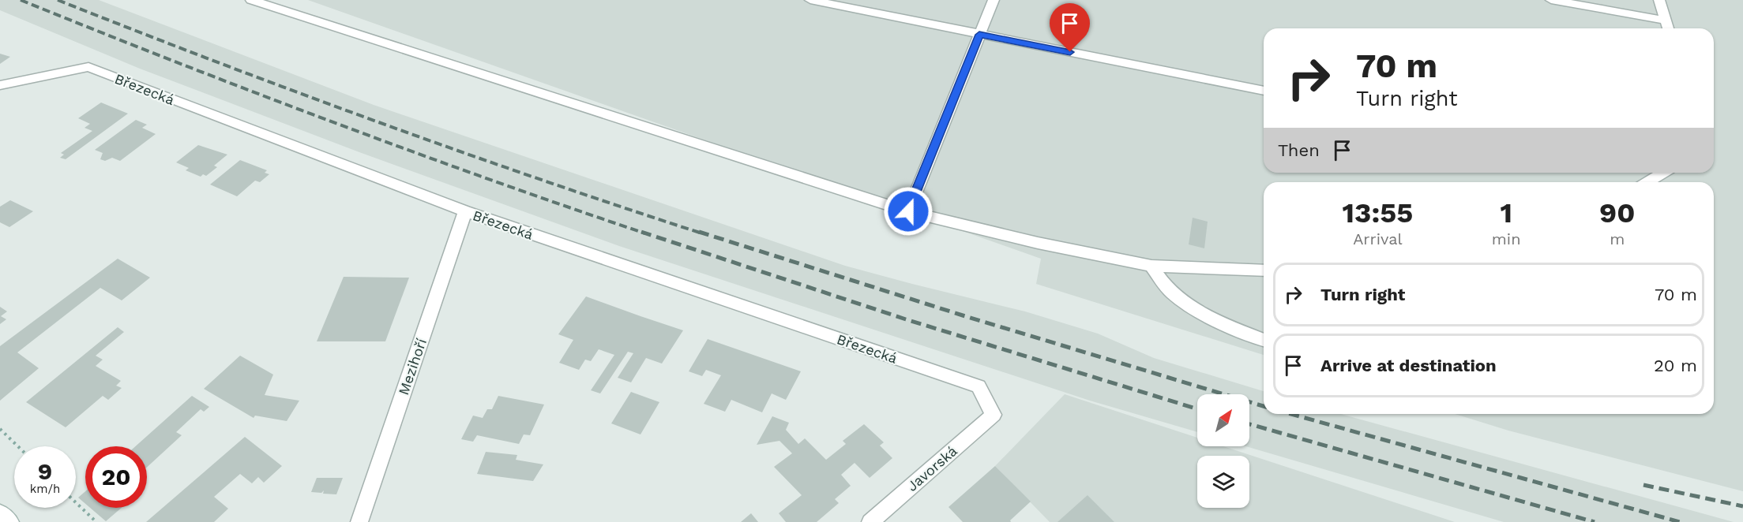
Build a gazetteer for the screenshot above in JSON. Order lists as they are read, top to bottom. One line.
{"streets":{"street":["Březecká","Mezihoří","Javorská"]},"crossings":[["Březecká","Mezihoří"],["Březecká","Javorská"]],"north":"top right","page":{"turn":["70 m","Turn right"],"then":"Then","eta":["13:55","Arrival","1","min","90","m"],"list":[{"name":"Turn right","value":"70 m"},{"name":"Arrive at destination","value":"20 m"}],"speed":"9 km/h","limit":"20"}}
